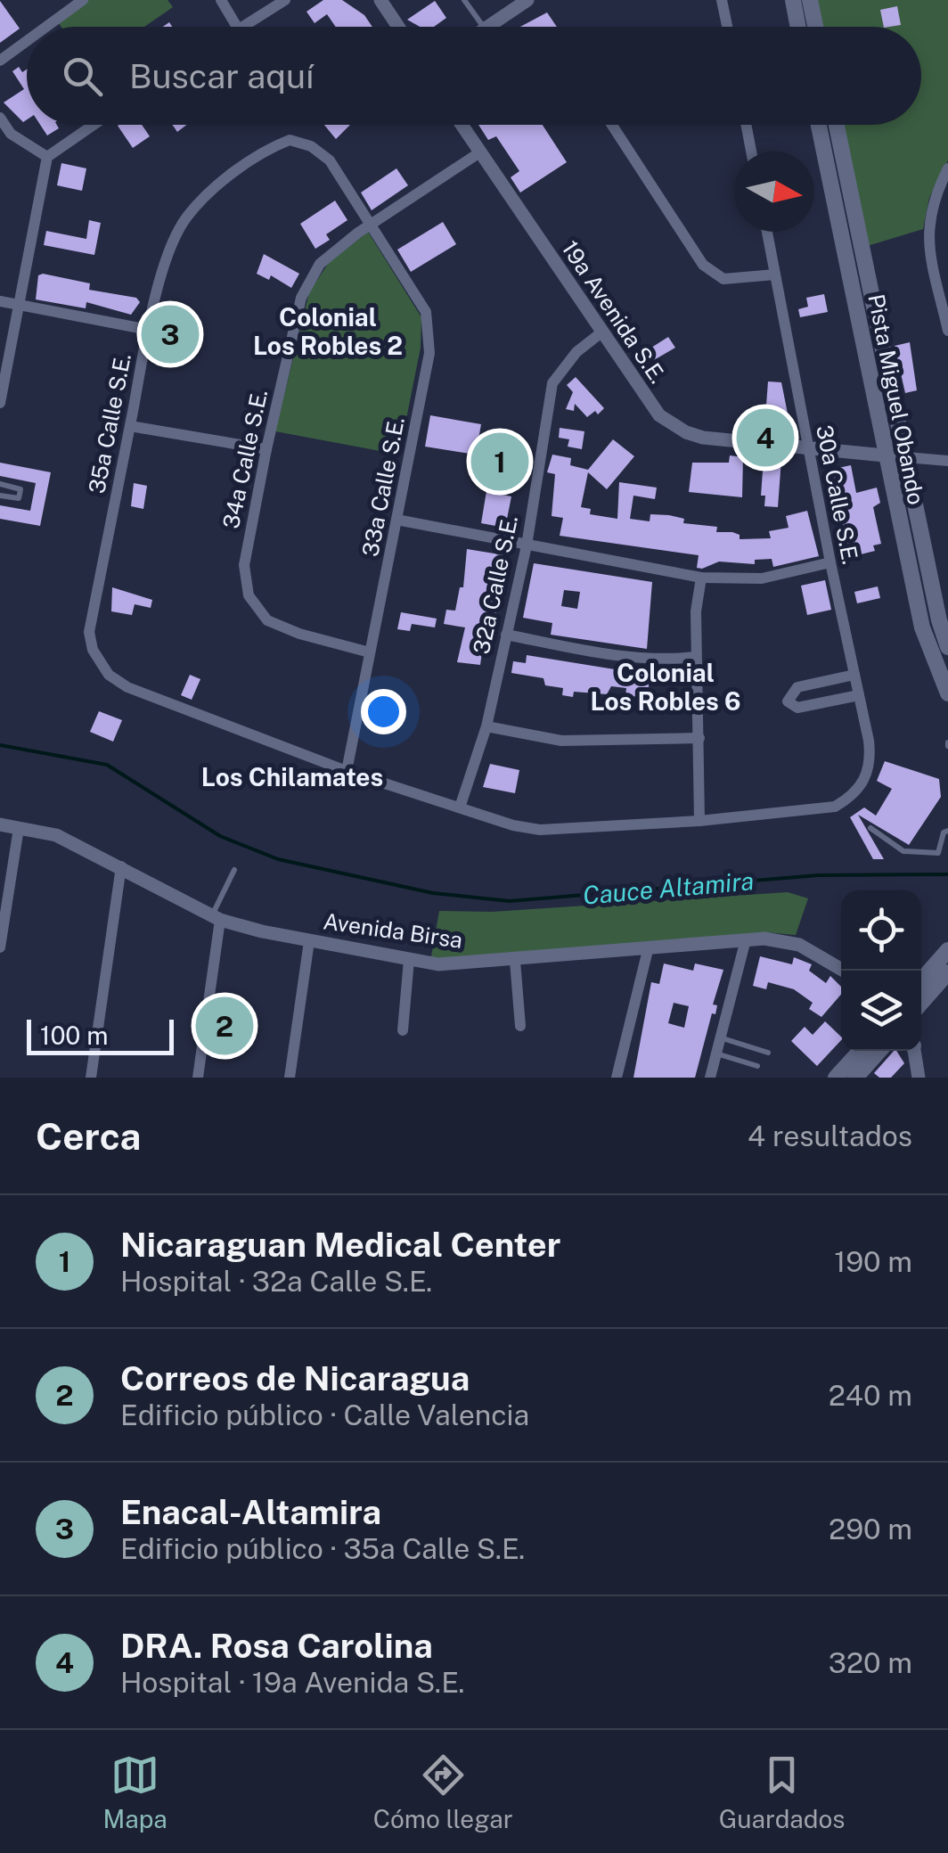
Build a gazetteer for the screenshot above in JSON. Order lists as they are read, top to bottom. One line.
{"streets":{"main road":["Pista Miguel Obando"],"street":["19a Avenida S.E.","35a Calle S.E.","34a Calle S.E.","33a Calle S.E.","30a Calle S.E.","32a Calle S.E.","Avenida Birsa"]},"crossings":[["19a Avenida S.E.","Pista Miguel Obando"],["19a Avenida S.E.","34a Calle S.E."],["19a Avenida S.E.","30a Calle S.E."],["19a Avenida S.E.","32a Calle S.E."],["35a Calle S.E.","34a Calle S.E."],["35a Calle S.E.","33a Calle S.E."],["34a Calle S.E.","33a Calle S.E."]],"districts":["Colonial Los Robles 2","Colonial Los Robles 6","Los Chilamates"],"water":["Cauce Altamira"],"scale_bar":"100 m","north":"right","page":{"search":"Buscar aquí","pins":["3","4","1","2"],"scale":"100 m","heading":["Cerca","4 resultados"],"list":[{"mark":"1","name":"Nicaraguan Medical Center","note":"Hospital · 32a Calle S.E.","value":"190 m"},{"mark":"2","name":"Correos de Nicaragua","note":"Edificio público · Calle Valencia","value":"240 m"},{"mark":"3","name":"Enacal-Altamira","note":"Edificio público · 35a Calle S.E.","value":"290 m"},{"mark":"4","name":"DRA. Rosa Carolina","note":"Hospital · 19a Avenida S.E.","value":"320 m"}],"nav":["Mapa","Cómo llegar","Guardados"]}}
